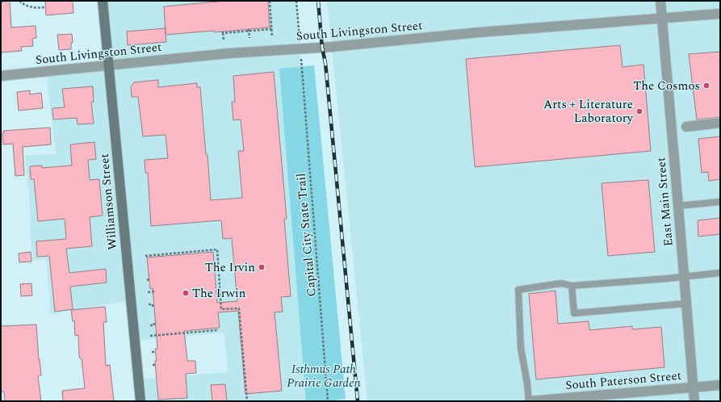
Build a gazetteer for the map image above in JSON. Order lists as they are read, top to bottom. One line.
{"streets":{"street":["South Livingston Street","Williamson Street","East Main Street","South Paterson Street"],"path":["Capital City State Trail"]},"crossings":[["South Livingston Street","Williamson Street"],["South Livingston Street","East Main Street"],["East Main Street","South Paterson Street"]],"parks":["Isthmus Path Prairie Garden"],"places":["The Cosmos","Arts + Literature Laboratory","The Irvin","The Irwin"]}
